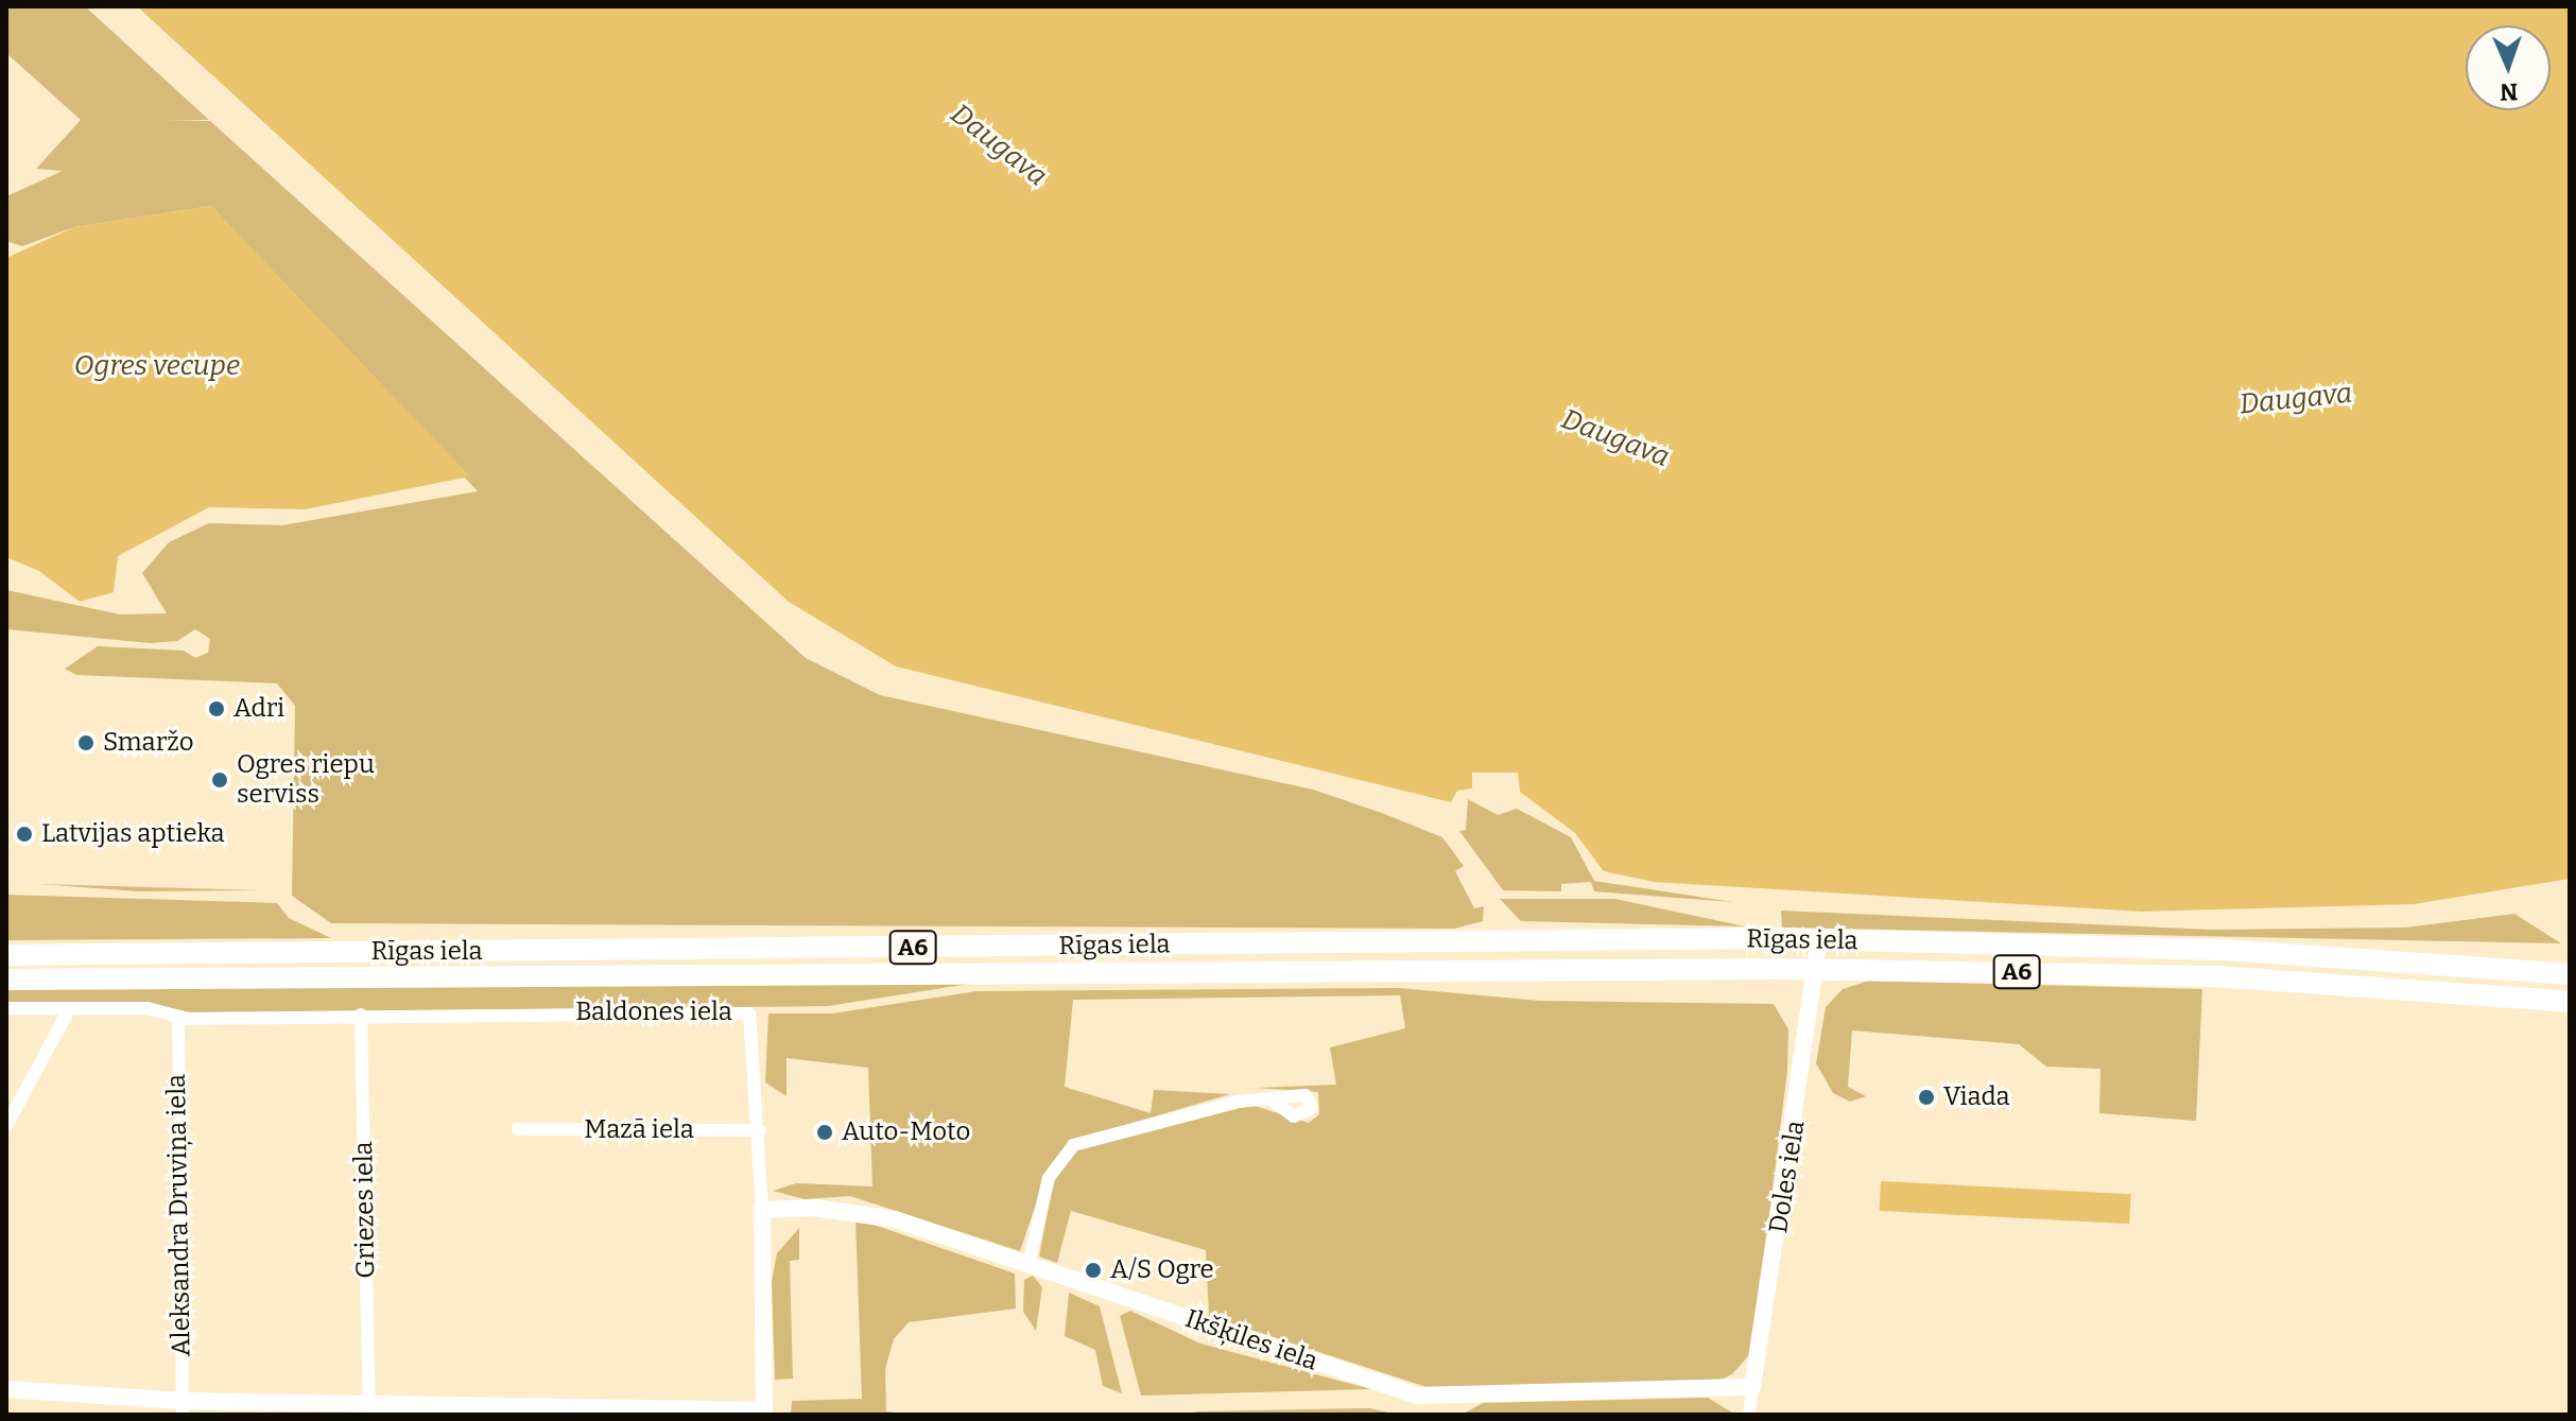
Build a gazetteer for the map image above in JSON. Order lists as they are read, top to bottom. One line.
{"streets":{"highway":["Rīgas iela","A6"],"street":["Baldones iela","Mazā iela","Doles iela","Griezes iela","Aleksandra Druviņa iela","Ikšķiles iela"]},"crossings":[["Rīgas iela","Doles iela"],["Baldones iela","Mazā iela"],["Baldones iela","Griezes iela"],["Baldones iela","Ikšķiles iela"],["Doles iela","Ikšķiles iela"]],"water":["Daugava","Ogres vecupe"],"places":["Adri","Smaržo","Ogres riepu serviss","Latvijas aptieka","Viada","Auto-Moto","A/S Ogre"],"north":"bottom"}
